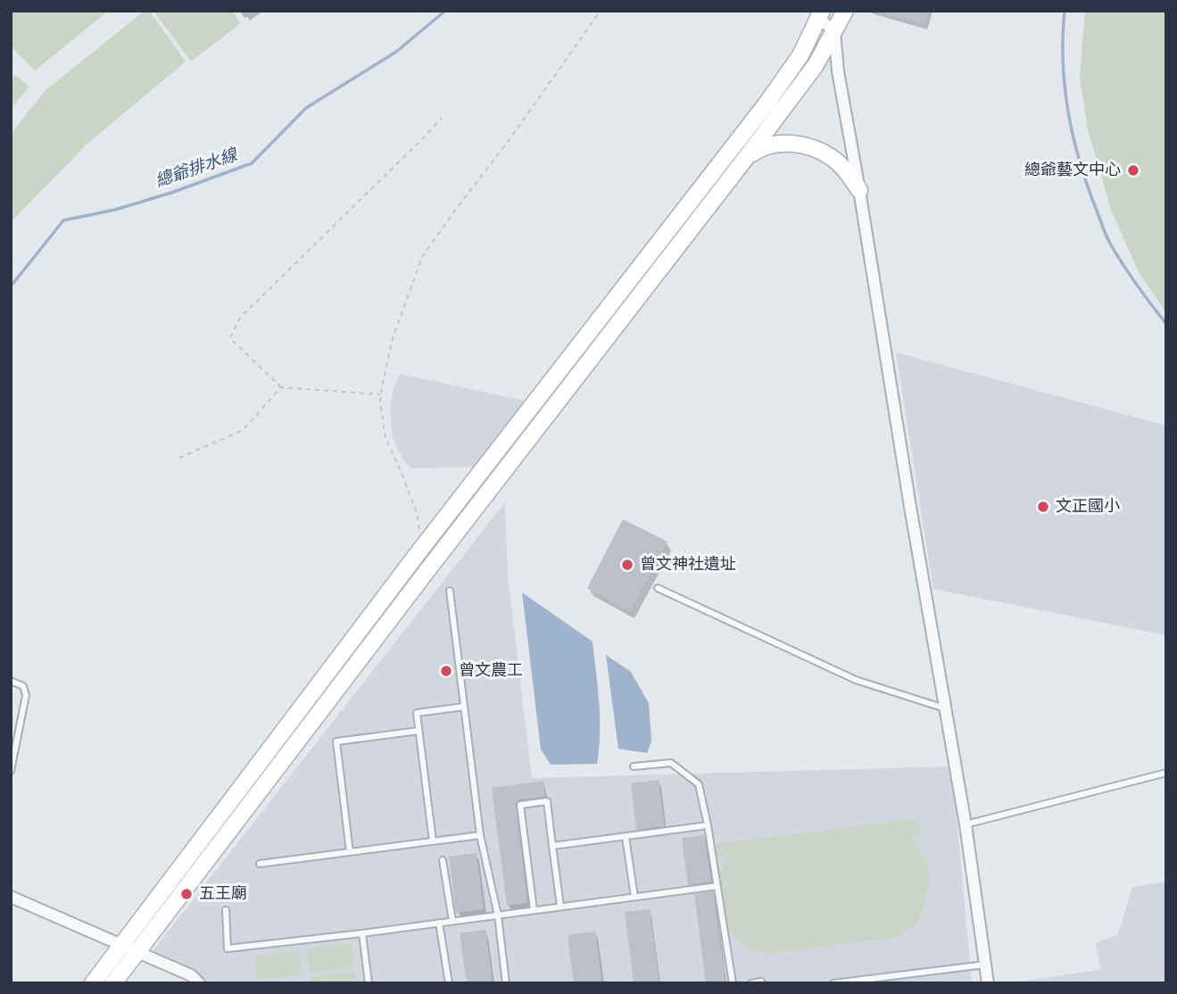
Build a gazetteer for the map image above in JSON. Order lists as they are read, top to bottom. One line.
{"water":["總爺排水線"],"places":["總爺藝文中心","文正國小","曾文神社遺址","曾文農工","五王廟"]}
